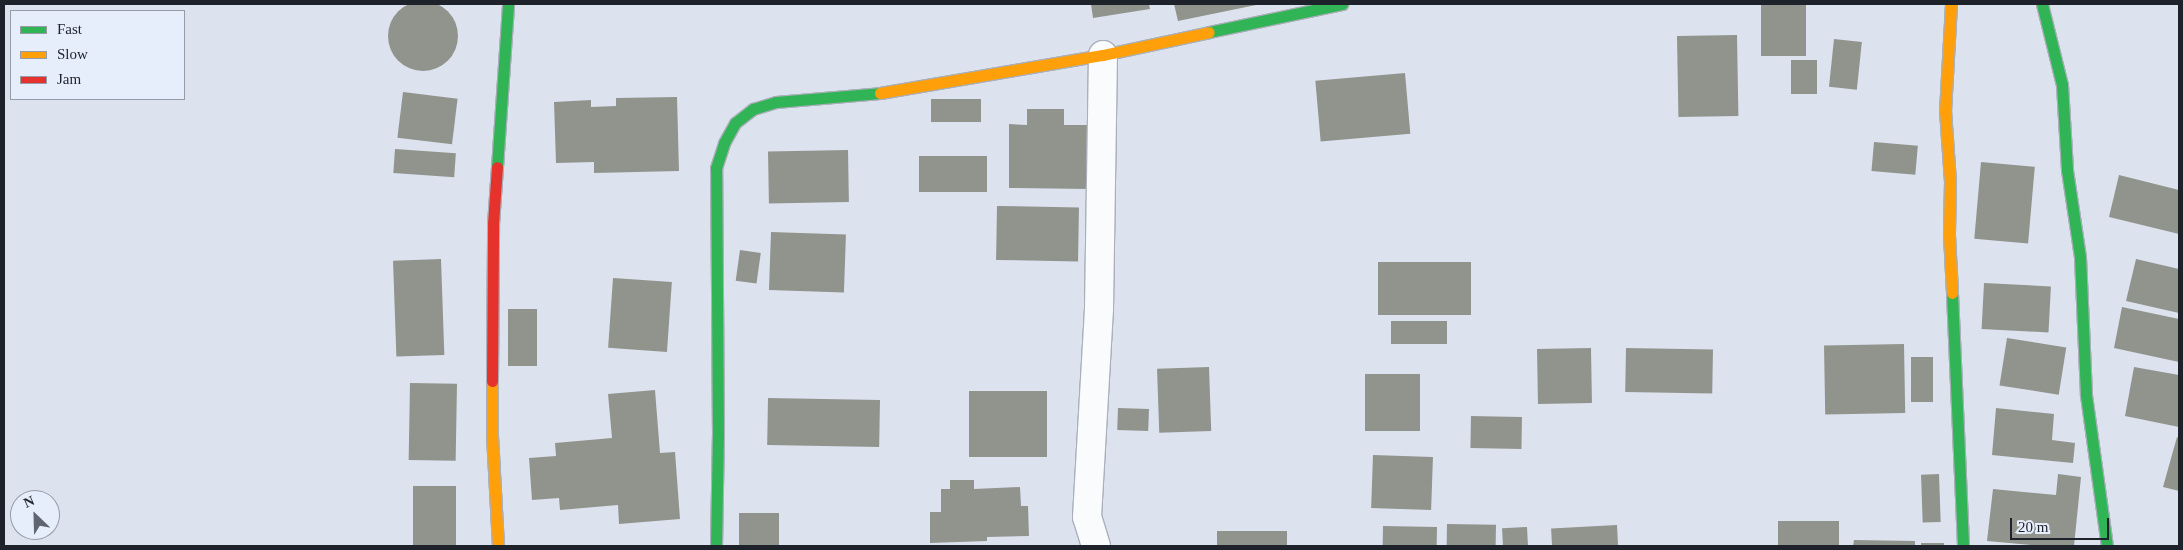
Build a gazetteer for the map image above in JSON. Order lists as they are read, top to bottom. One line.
{"legend":["Fast","Slow","Jam"],"scale_bar":"20 m","north":"top left"}
